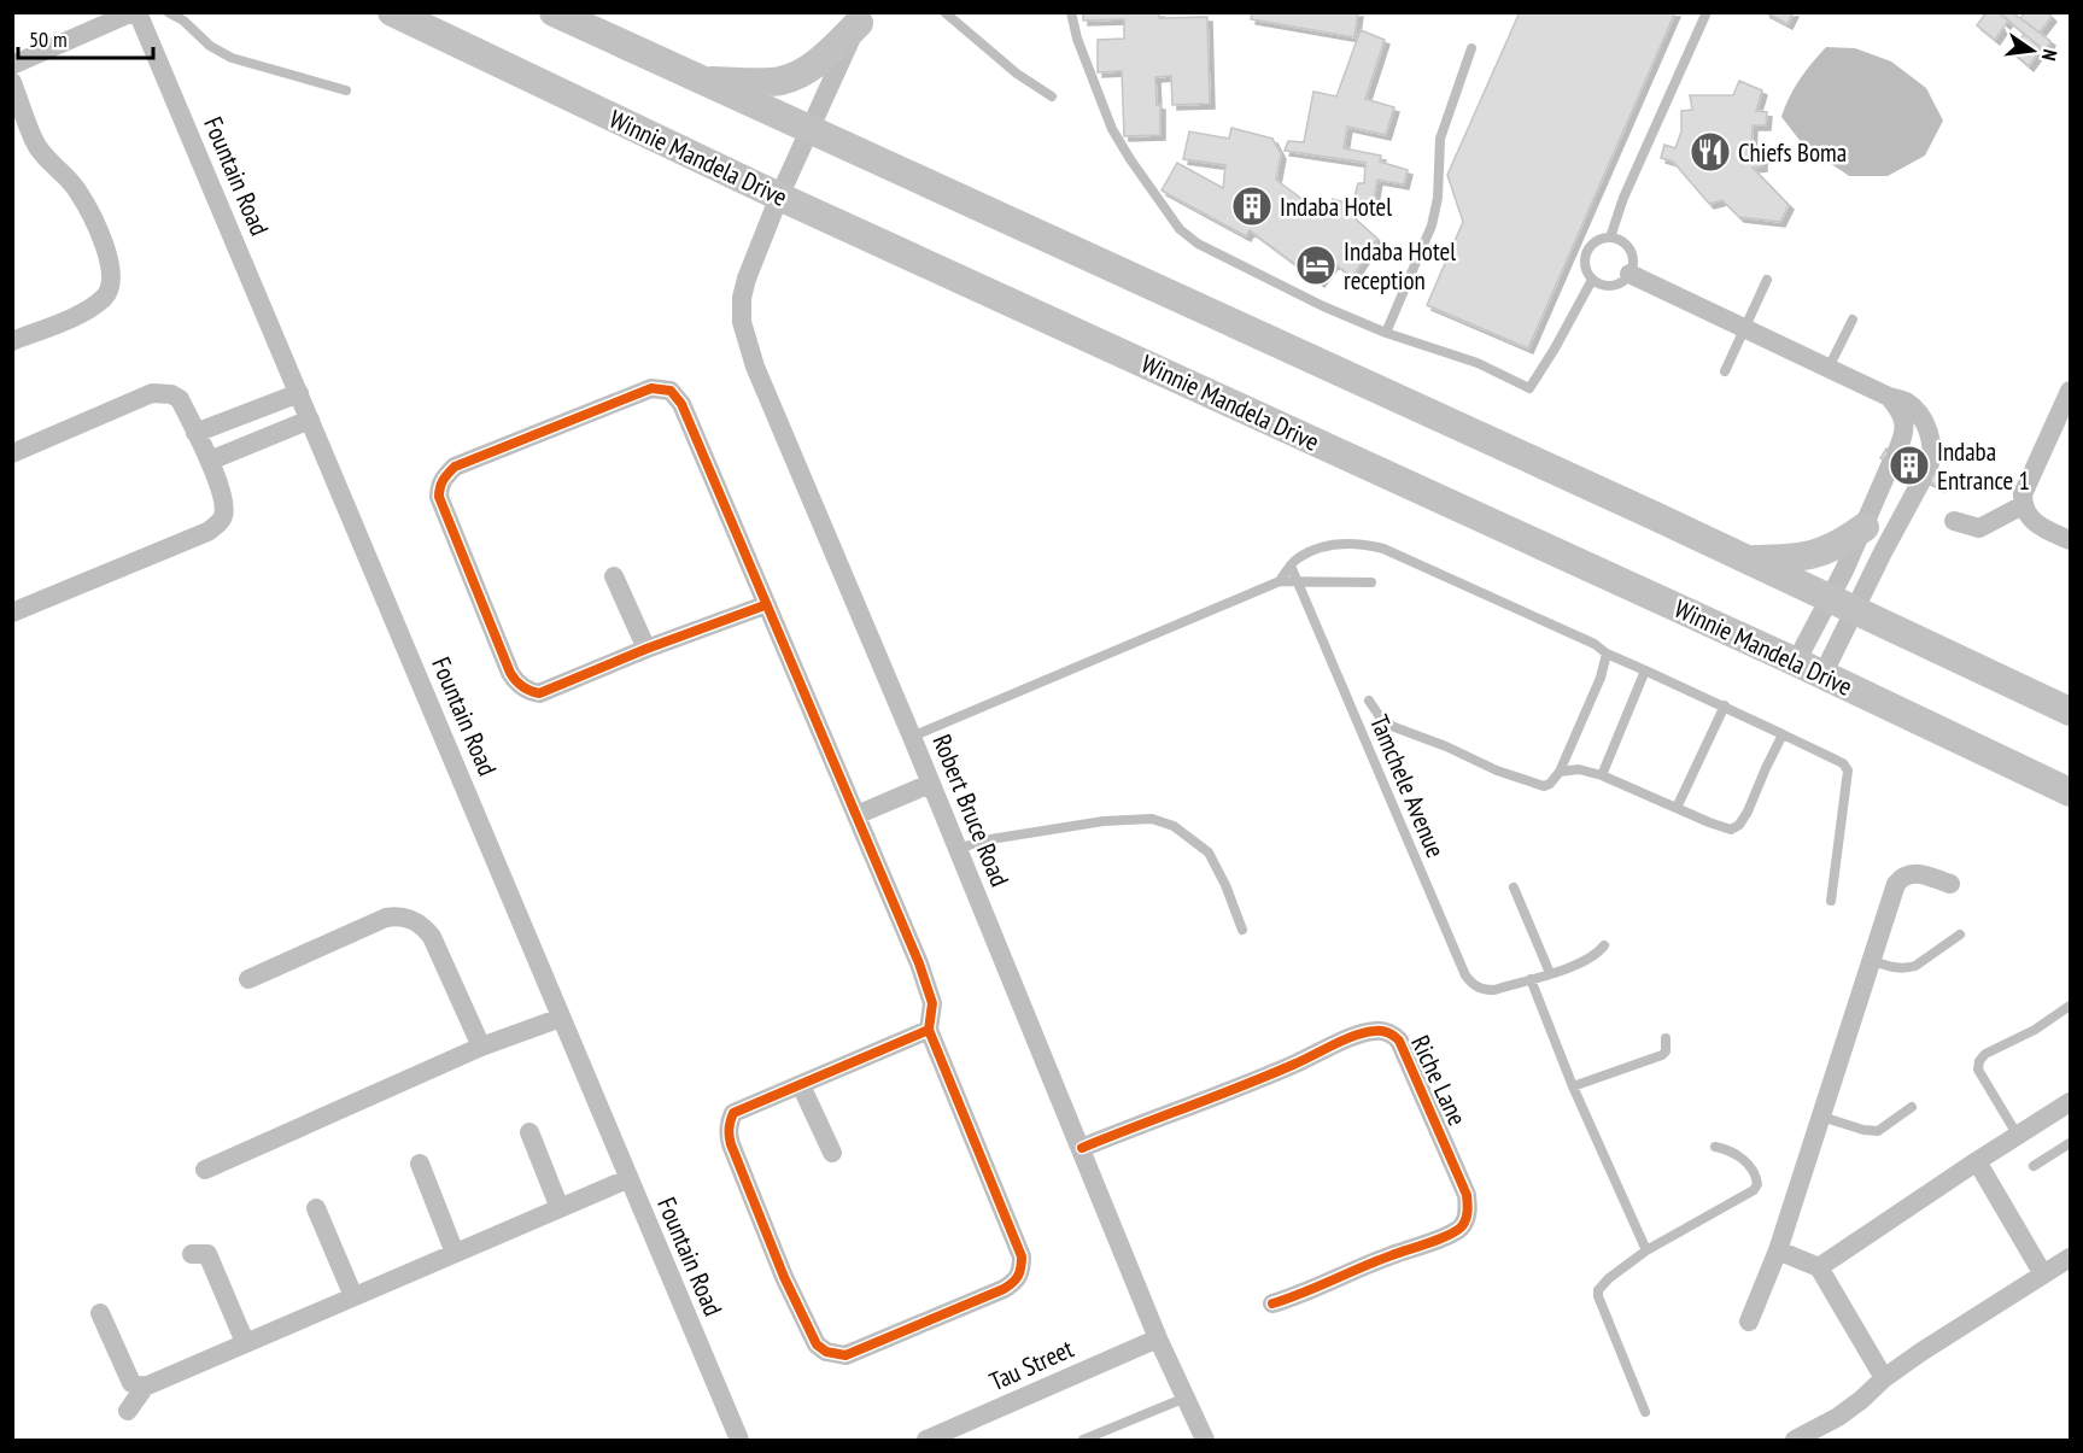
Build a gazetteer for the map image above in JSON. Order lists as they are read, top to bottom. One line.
{"streets":{"main road":["Winnie Mandela Drive"],"street":["Fountain Road","Robert Bruce Road","Riche Lane","Tau Street"],"lane":["Tamchele Avenue"]},"crossings":[["Winnie Mandela Drive","Robert Bruce Road"],["Robert Bruce Road","Riche Lane"],["Robert Bruce Road","Tau Street"]],"places":{"restaurant":["Chiefs Boma"],"building":["Indaba Hotel","Indaba Entrance 1"],"hotel":["Indaba Hotel reception"]},"scale_bar":"50 m","north":"right"}
